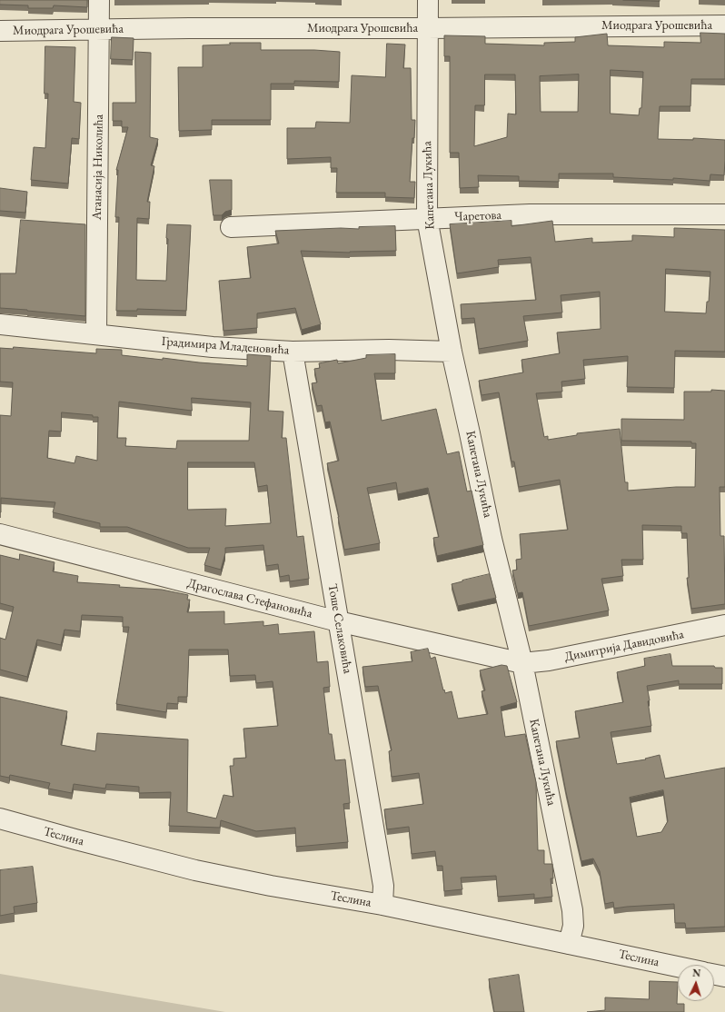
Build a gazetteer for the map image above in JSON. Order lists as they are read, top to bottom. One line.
{"streets":{"street":["Миодрага Урошевића","Атанасија Николића","Капетана Лукића","Чаретова","Градимира Младеновића","Драгослава Стефановића","Тоше Селаковића","Димитрија Давидовића","Теслина"]},"crossings":[["Миодрага Урошевића","Атанасија Николића"],["Миодрага Урошевића","Капетана Лукића"],["Атанасија Николића","Градимира Младеновића"],["Капетана Лукића","Чаретова"],["Капетана Лукића","Градимира Младеновића"],["Капетана Лукића","Драгослава Стефановића"],["Капетана Лукића","Димитрија Давидовића"],["Капетана Лукића","Теслина"],["Градимира Младеновића","Тоше Селаковића"],["Драгослава Стефановића","Тоше Селаковића"],["Драгослава Стефановића","Димитрија Давидовића"],["Тоше Селаковића","Теслина"]],"north":"top"}
